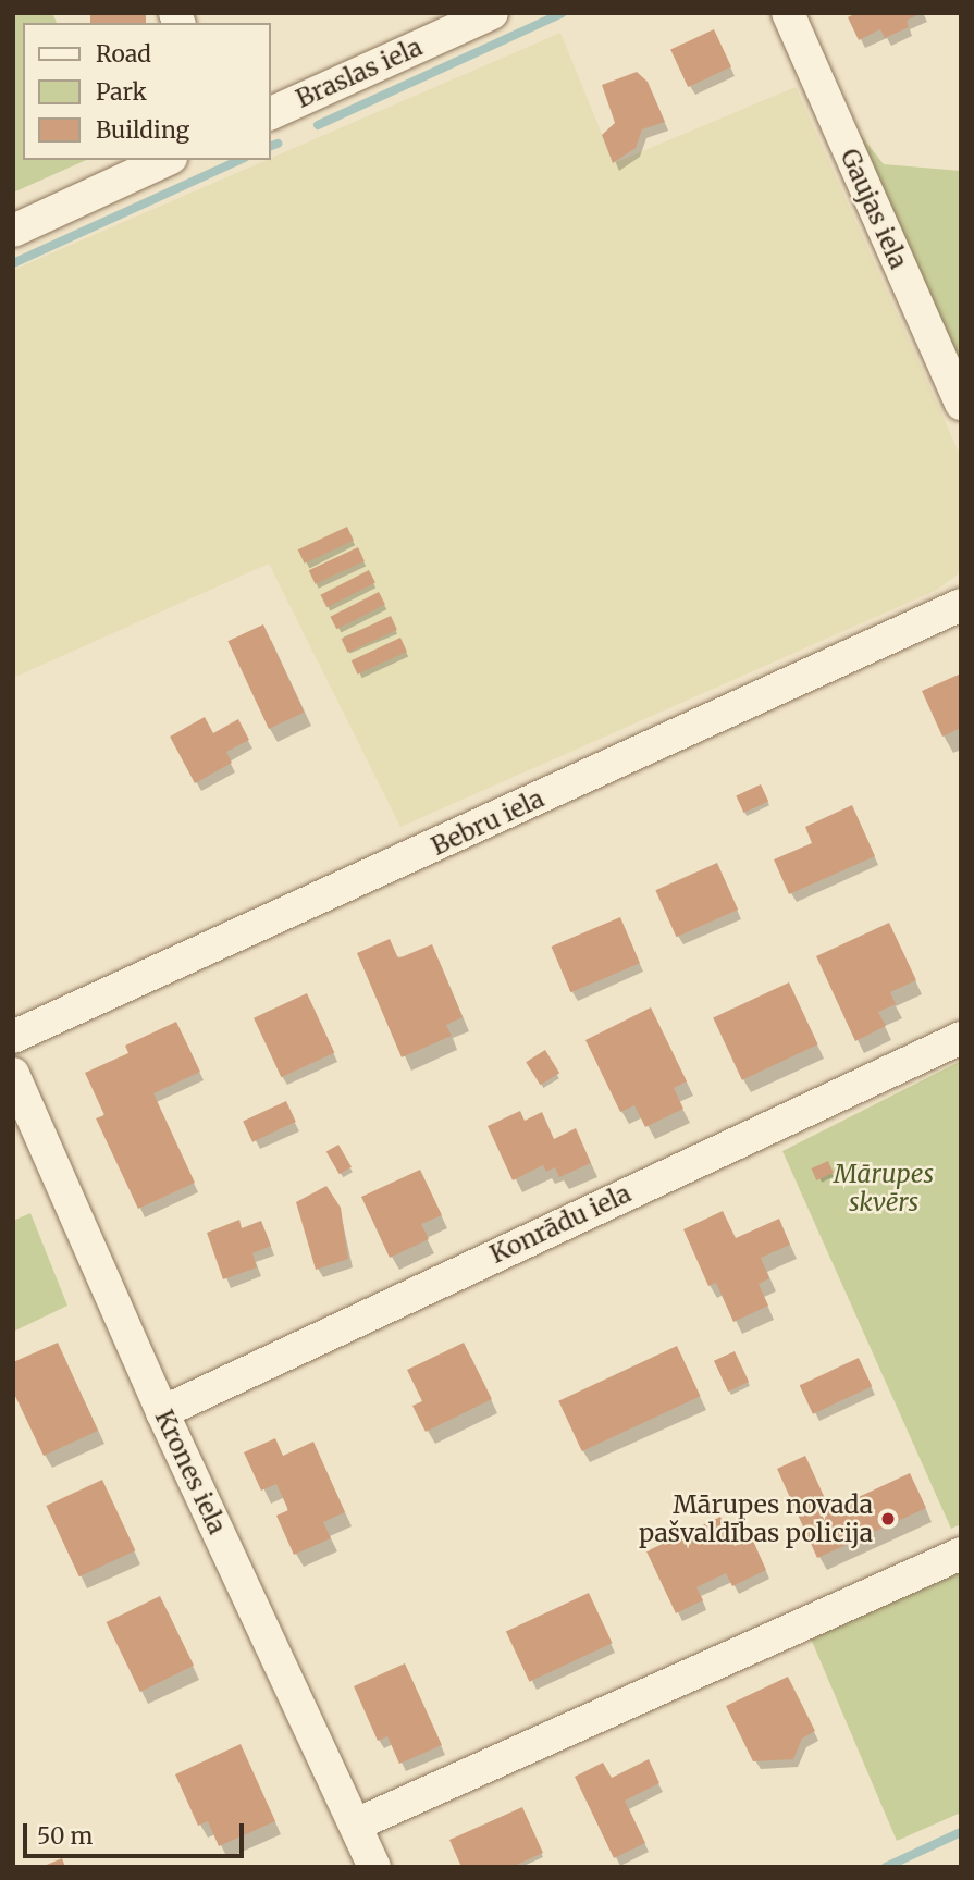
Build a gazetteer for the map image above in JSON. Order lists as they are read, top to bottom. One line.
{"streets":{"street":["Braslas iela","Gaujas iela","Bebru iela","Konrādu iela","Krones iela"]},"crossings":[["Konrādu iela","Krones iela"]],"parks":["Mārupes skvērs"],"places":["Mārupes novada pašvaldības policija"],"legend":["Road","Park","Building"],"scale_bar":"50 m"}
